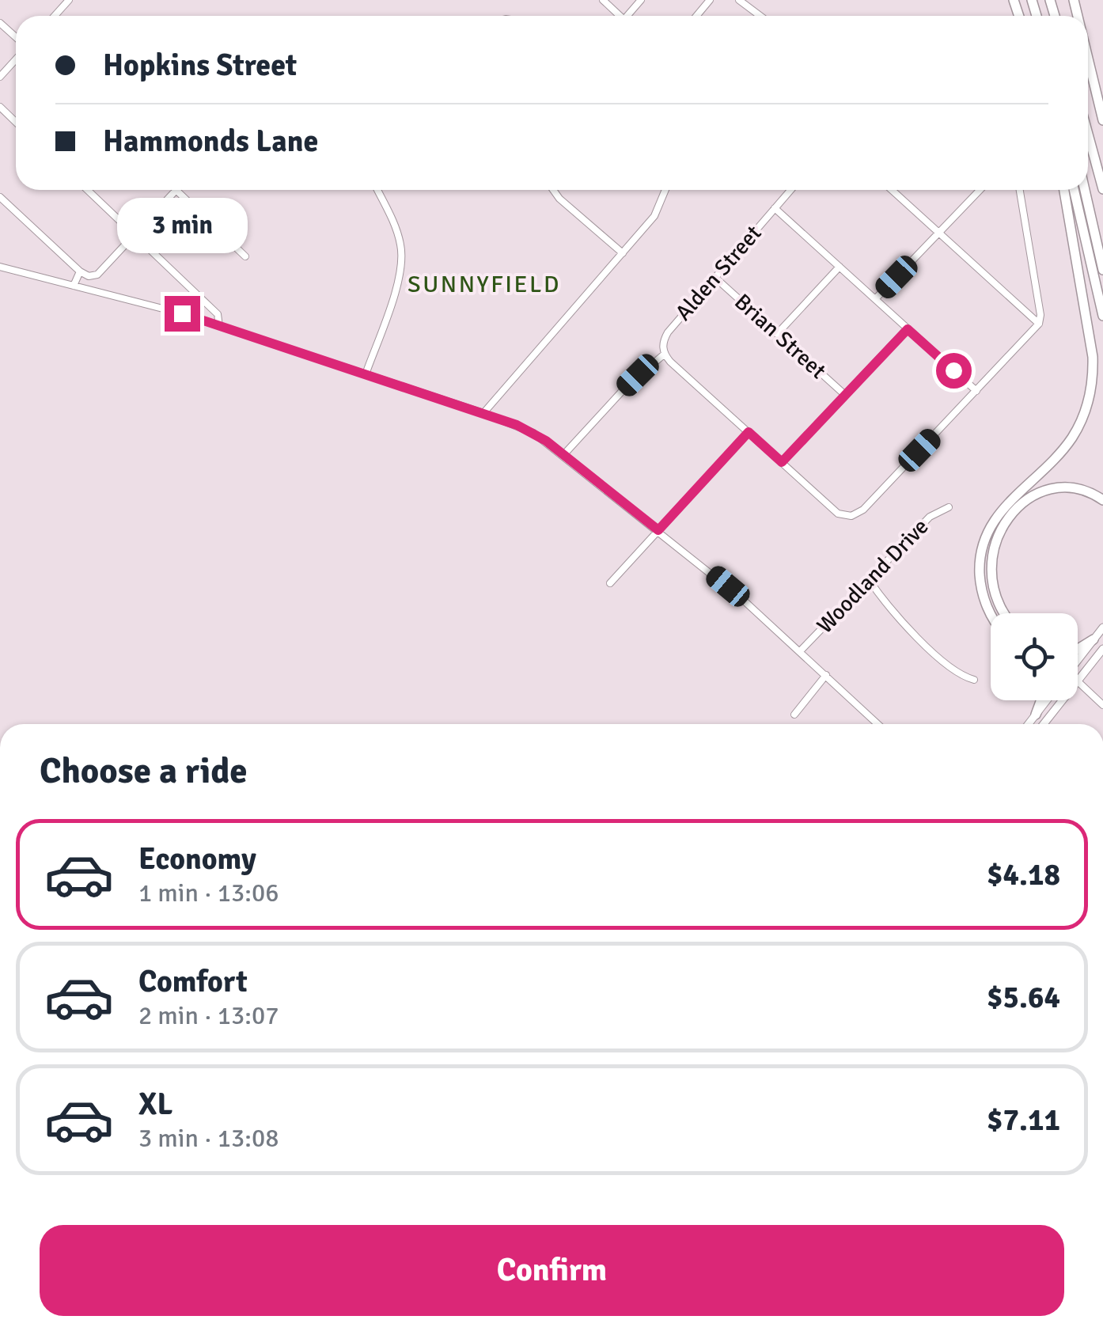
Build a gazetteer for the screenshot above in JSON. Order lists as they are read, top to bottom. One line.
{"streets":{"street":["Alden Street","Brian Street","Woodland Drive"]},"crossings":[["Alden Street","Brian Street"]],"districts":["SUNNYFIELD"],"page":{"banner":["Hopkins Street","Hammonds Lane"],"bubble":"3 min","heading":"Choose a ride","list":[{"name":"Economy","note":"1 min · 13:06","value":"$4.18"},{"name":"Comfort","note":"2 min · 13:07","value":"$5.64"},{"name":"XL","note":"3 min · 13:08","value":"$7.11"}],"buttons":"Confirm"}}
